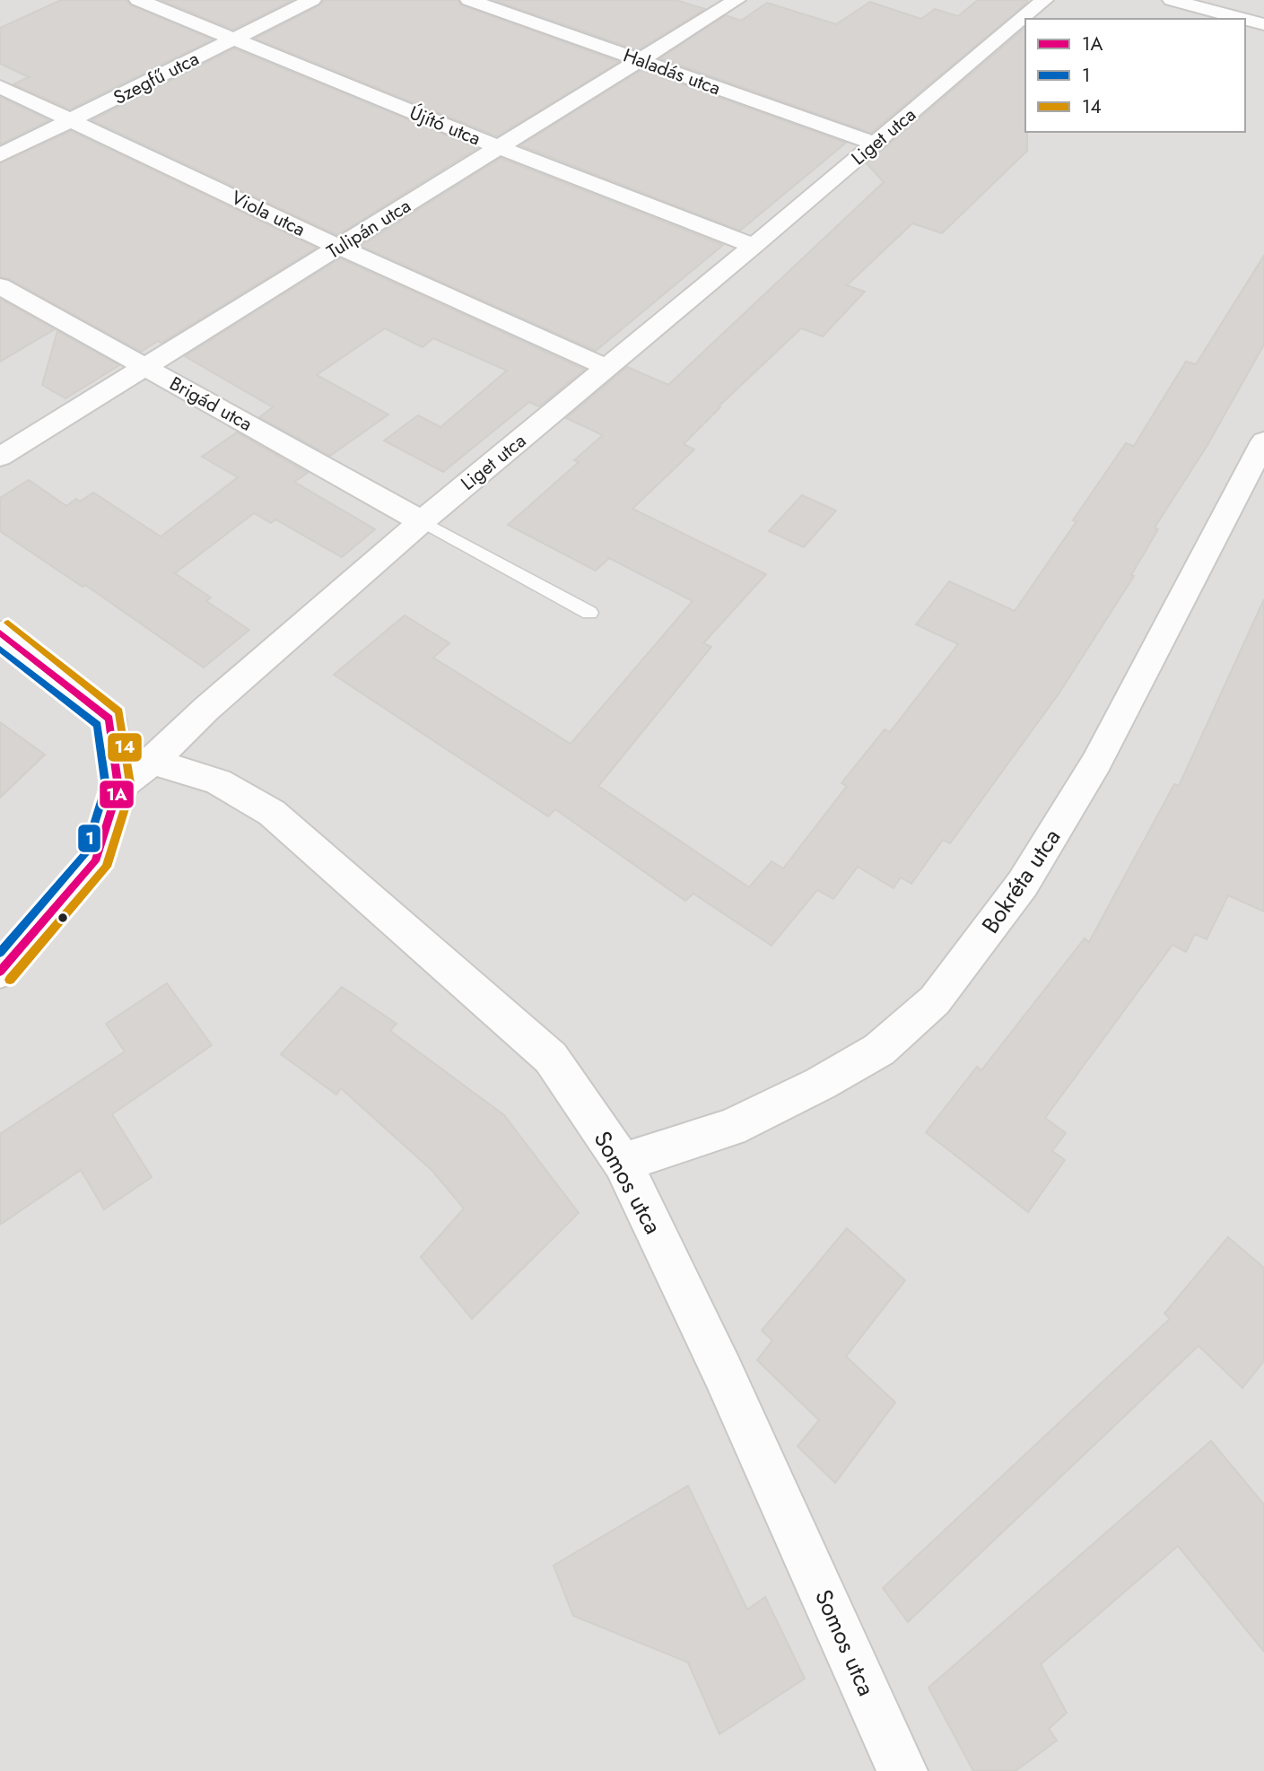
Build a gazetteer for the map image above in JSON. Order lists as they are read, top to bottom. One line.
{"streets":{"street":["Haladás utca","Szegfű utca","Újító utca","Liget utca","Viola utca","Tulipán utca","Brigád utca","Bokréta utca","Somos utca"]},"crossings":[["Haladás utca","Liget utca"],["Haladás utca","Tulipán utca"],["Szegfű utca","Újító utca"],["Szegfű utca","Viola utca"],["Újító utca","Liget utca"],["Újító utca","Tulipán utca"],["Liget utca","Viola utca"],["Liget utca","Brigád utca"],["Liget utca","Somos utca"],["Viola utca","Tulipán utca"],["Tulipán utca","Brigád utca"],["Bokréta utca","Somos utca"]],"lines":["transit line 14","transit line 1A","transit line 1"],"legend":["1A","1","14"]}
